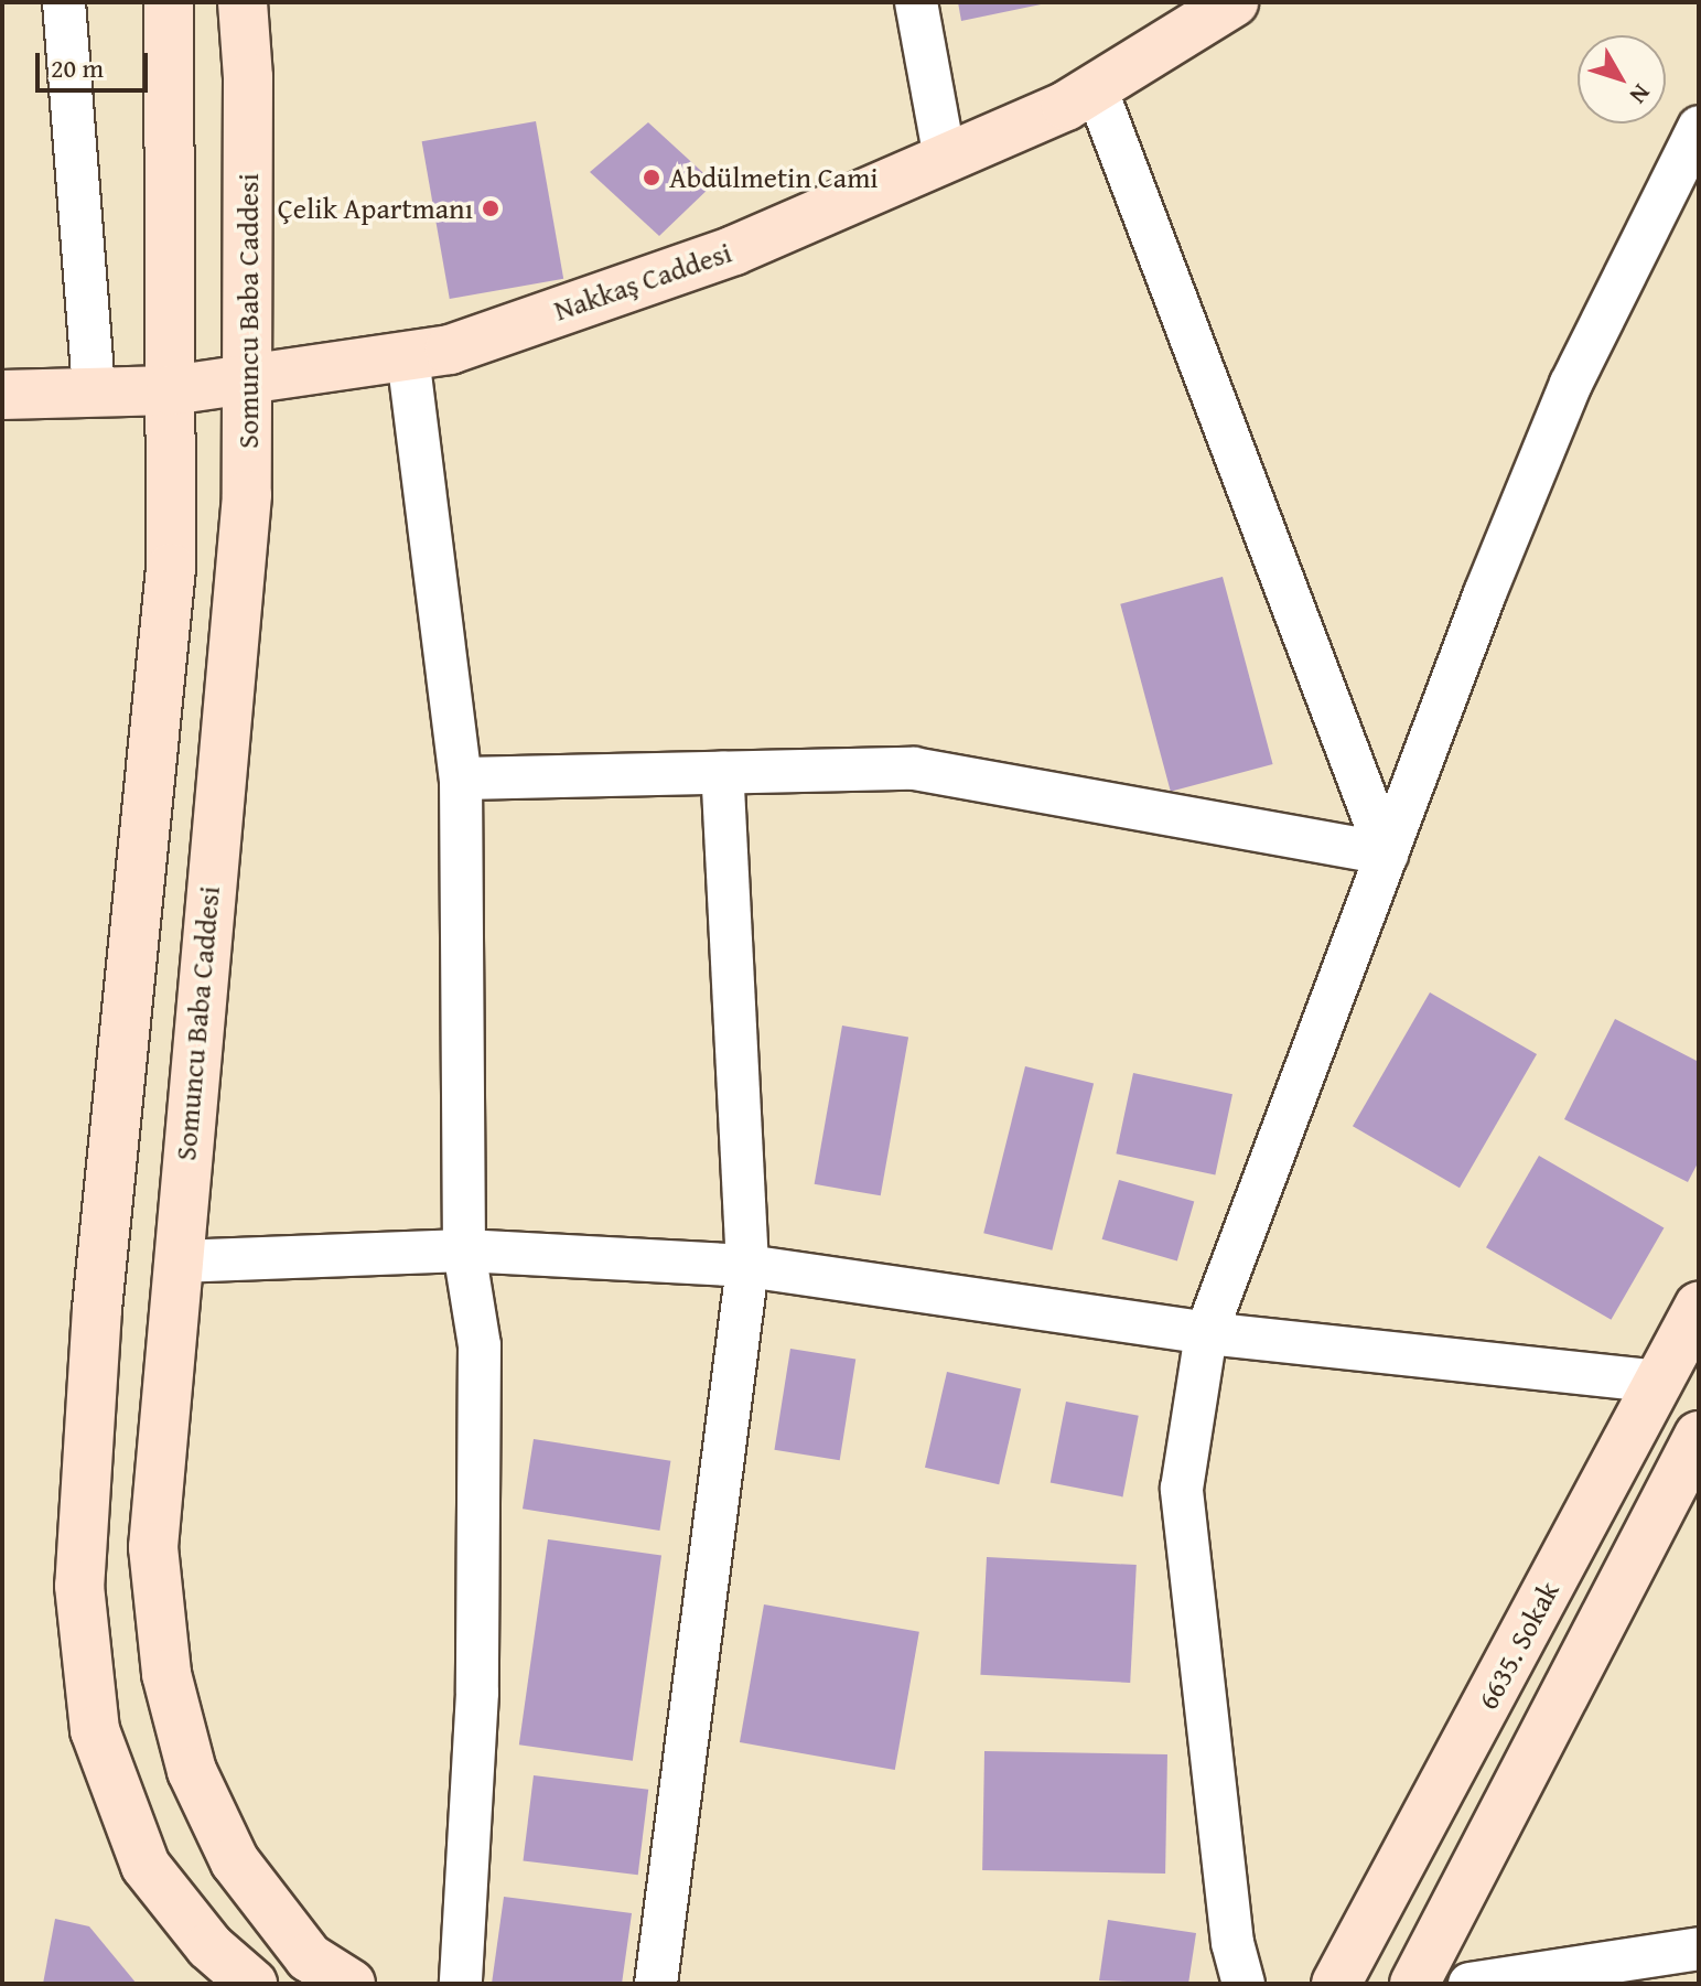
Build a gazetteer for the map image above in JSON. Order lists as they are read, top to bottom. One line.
{"streets":{"main road":["Nakkaş Caddesi","Somuncu Baba Caddesi","6635. Sokak"]},"crossings":[["Nakkaş Caddesi","Somuncu Baba Caddesi"]],"places":["Abdülmetin Cami","Çelik Apartmanı"],"scale_bar":"20 m","north":"bottom right"}
